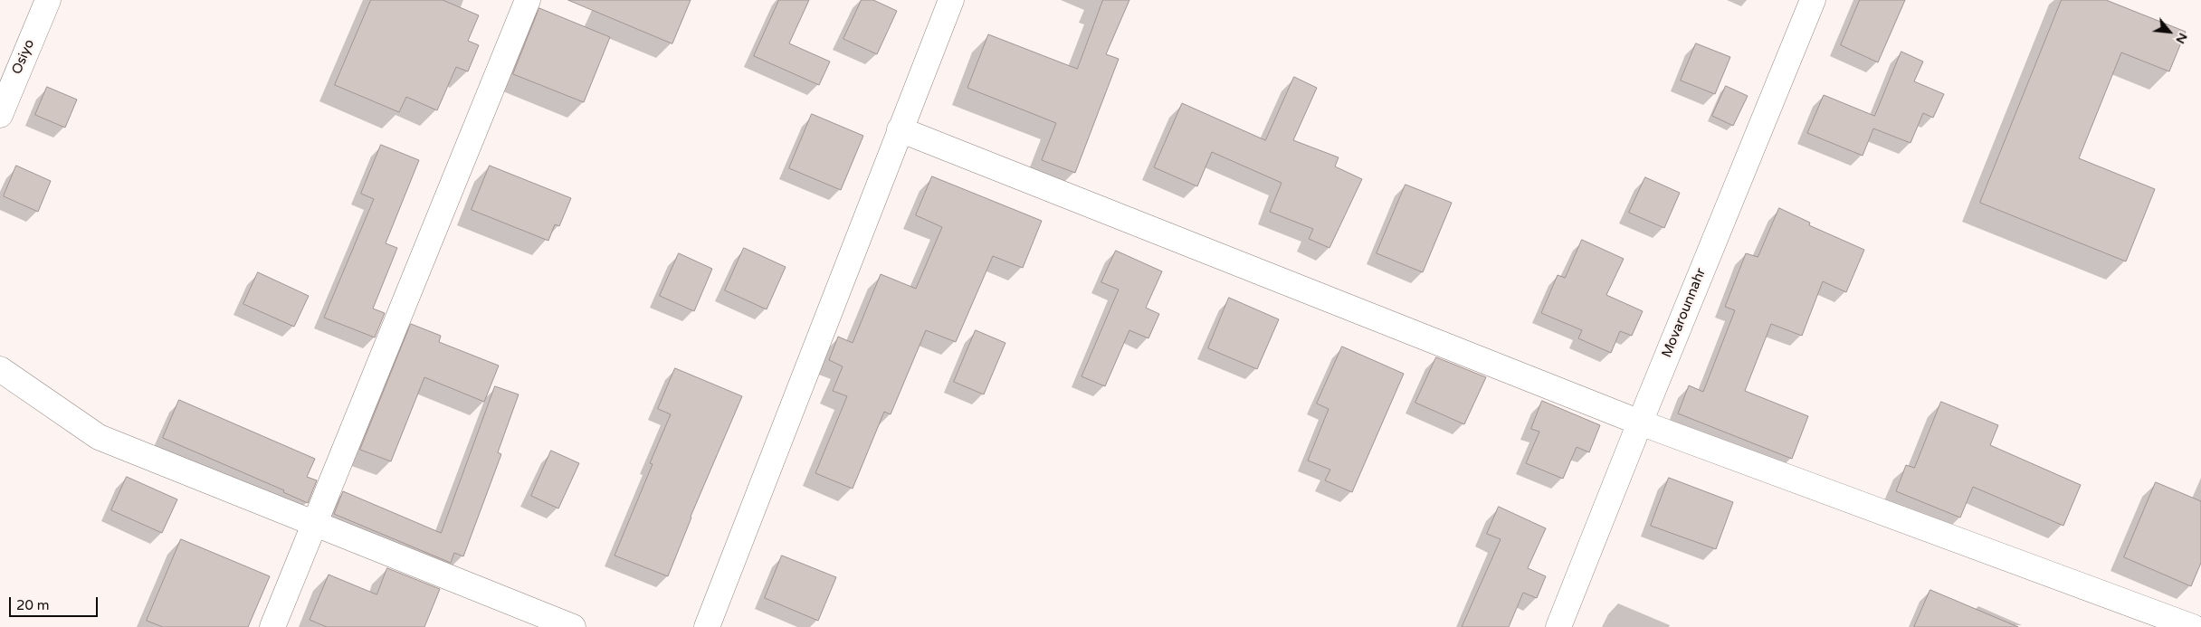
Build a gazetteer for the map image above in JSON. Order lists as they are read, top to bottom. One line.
{"streets":{"street":["Osiyo","Movarounnahr"]},"scale_bar":"20 m","north":"bottom right"}
